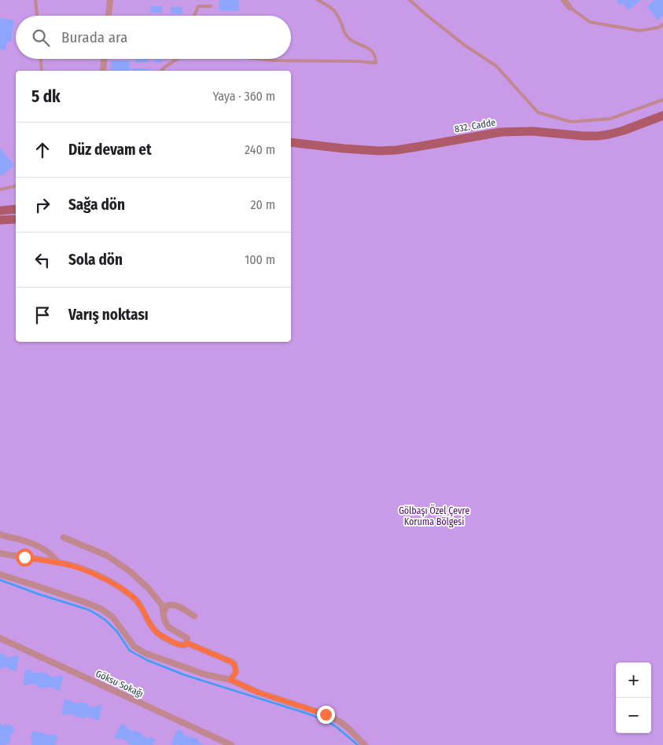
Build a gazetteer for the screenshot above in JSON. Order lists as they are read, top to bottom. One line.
{"streets":{"street":["832. Cadde","Göksu Sokağı"]},"parks":["Gölbaşı Özel Çevre Koruma Bölgesi"],"page":{"search":"Burada ara","heading":["5 dk","Yaya · 360 m"],"list":[["Düz devam et","240 m"],["Sağa dön","20 m"],["Sola dön","100 m"],"Varış noktası"],"map_buttons":["+","−"]}}
